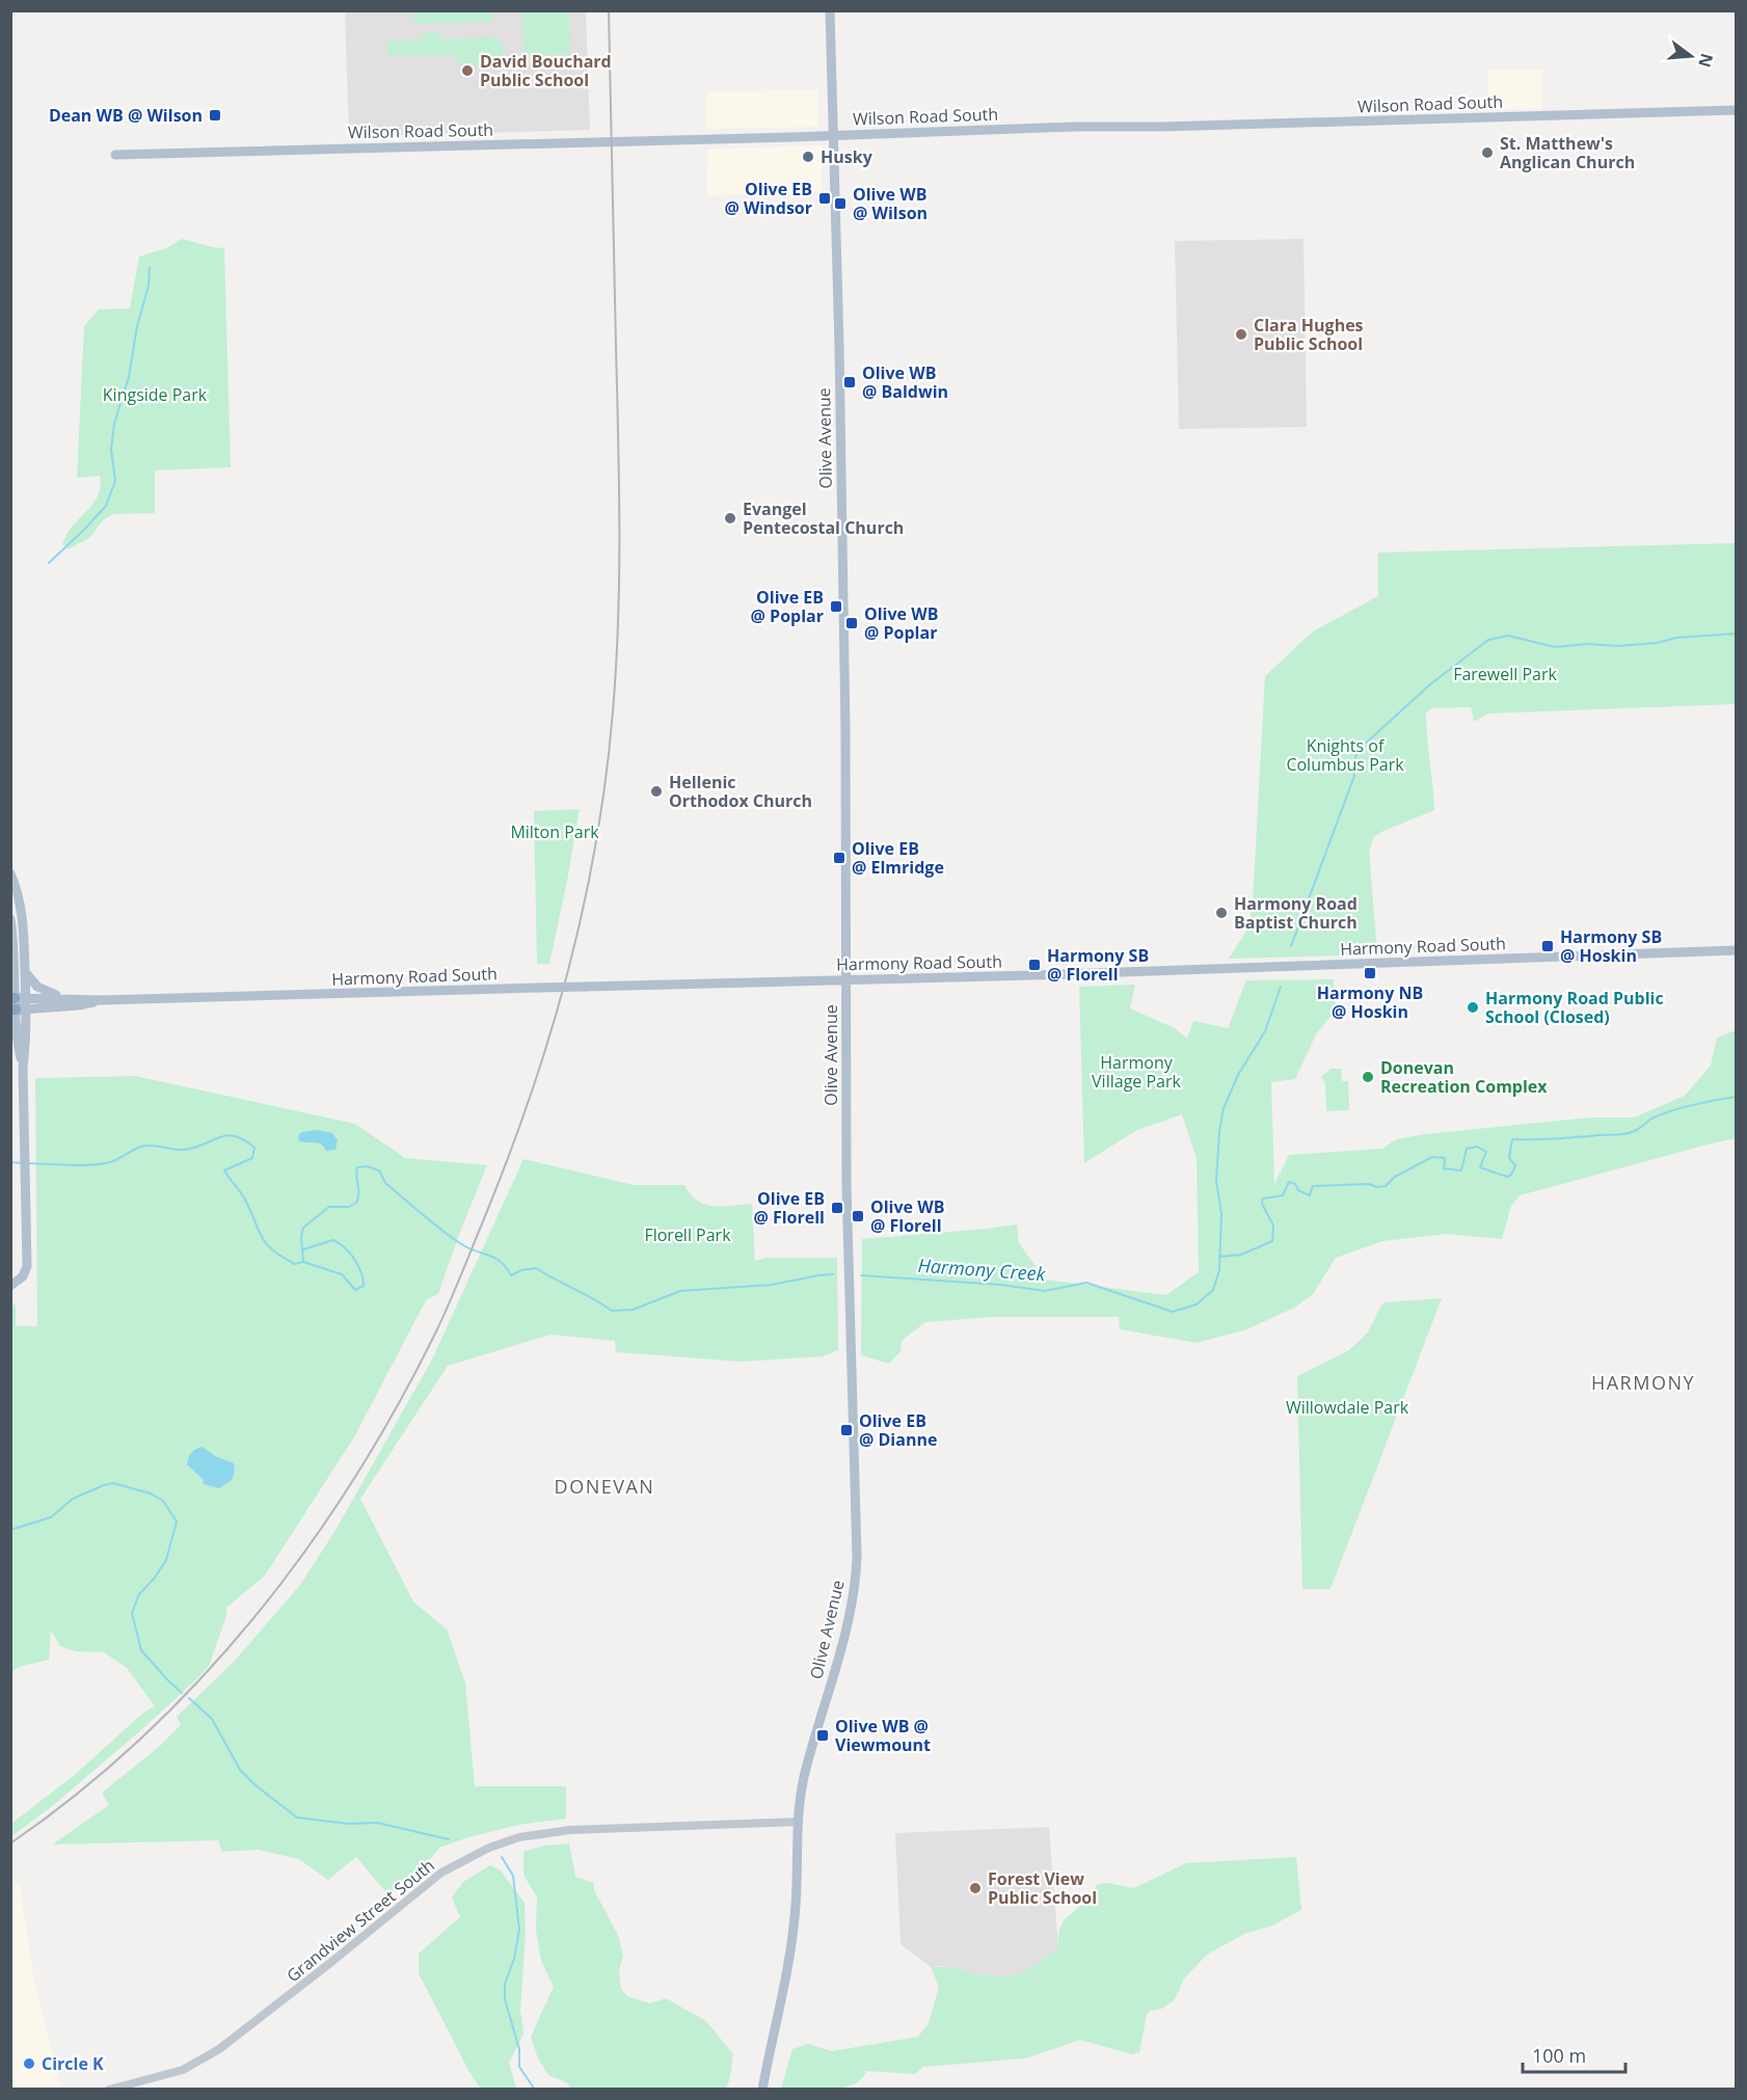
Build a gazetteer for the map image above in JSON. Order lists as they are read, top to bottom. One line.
{"streets":{"main road":["Wilson Road South","Olive Avenue","Harmony Road South"],"street":["Grandview Street South"]},"crossings":[["Wilson Road South","Olive Avenue"],["Olive Avenue","Harmony Road South"],["Olive Avenue","Grandview Street South"]],"districts":["HARMONY","DONEVAN"],"water":["Harmony Creek"],"parks":["Kingside Park","Farewell Park","Knights of Columbus Park","Milton Park","Harmony Village Park","Florell Park","Willowdale Park"],"places":{"other":["David Bouchard Public School","St. Matthew's Anglican Church","Husky","Clara Hughes Public School","Evangel Pentecostal Church","Hellenic Orthodox Church","Harmony Road Baptist Church","Harmony Road Public School (Closed)","Donevan Recreation Complex","Forest View Public School","Circle K"],"transit":["Dean WB @ Wilson","Olive EB @ Windsor","Olive WB @ Wilson","Olive WB @ Baldwin","Olive EB @ Poplar","Olive WB @ Poplar","Olive EB @ Elmridge","Harmony SB @ Hoskin","Harmony SB @ Florell","Harmony NB @ Hoskin","Olive EB @ Florell","Olive WB @ Florell","Olive EB @ Dianne","Olive WB @ Viewmount"]},"scale_bar":"100 m","north":"right"}
